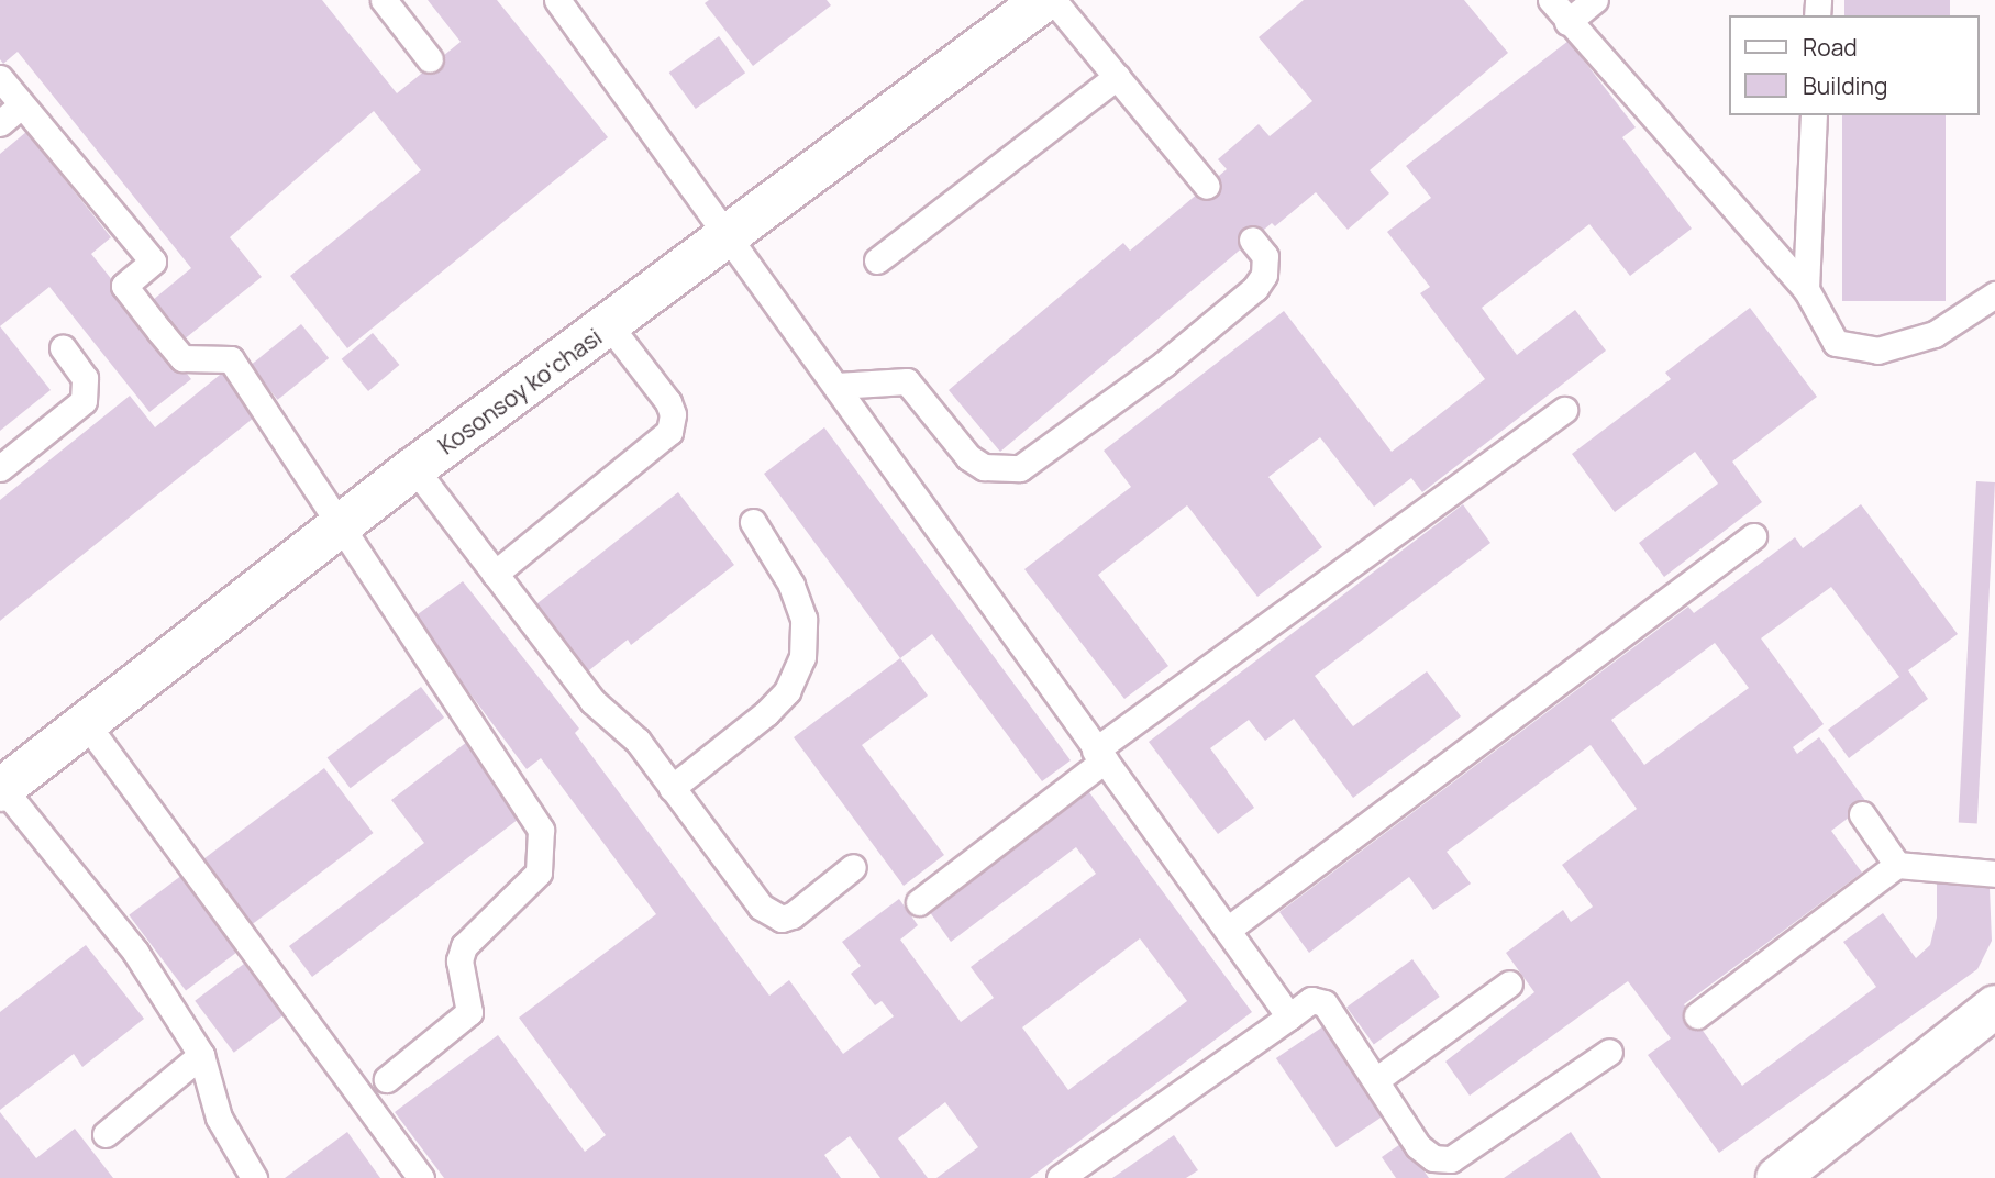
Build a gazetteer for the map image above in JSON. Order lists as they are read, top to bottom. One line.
{"streets":{"main road":["Kosonsoy koʻchasi"]},"legend":["Road","Building"]}
